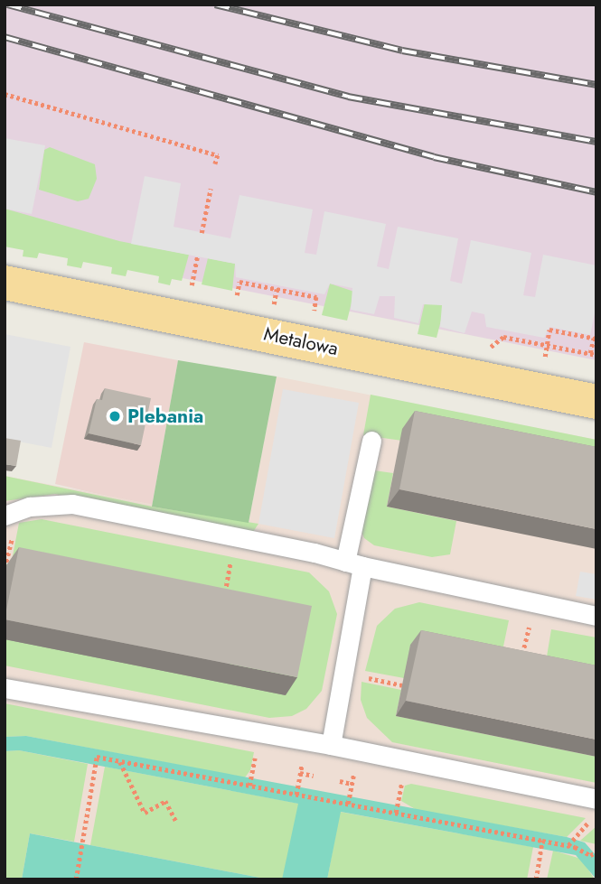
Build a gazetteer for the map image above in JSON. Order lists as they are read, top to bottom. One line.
{"streets":{"main road":["Metalowa"]},"places":["Plebania"]}
